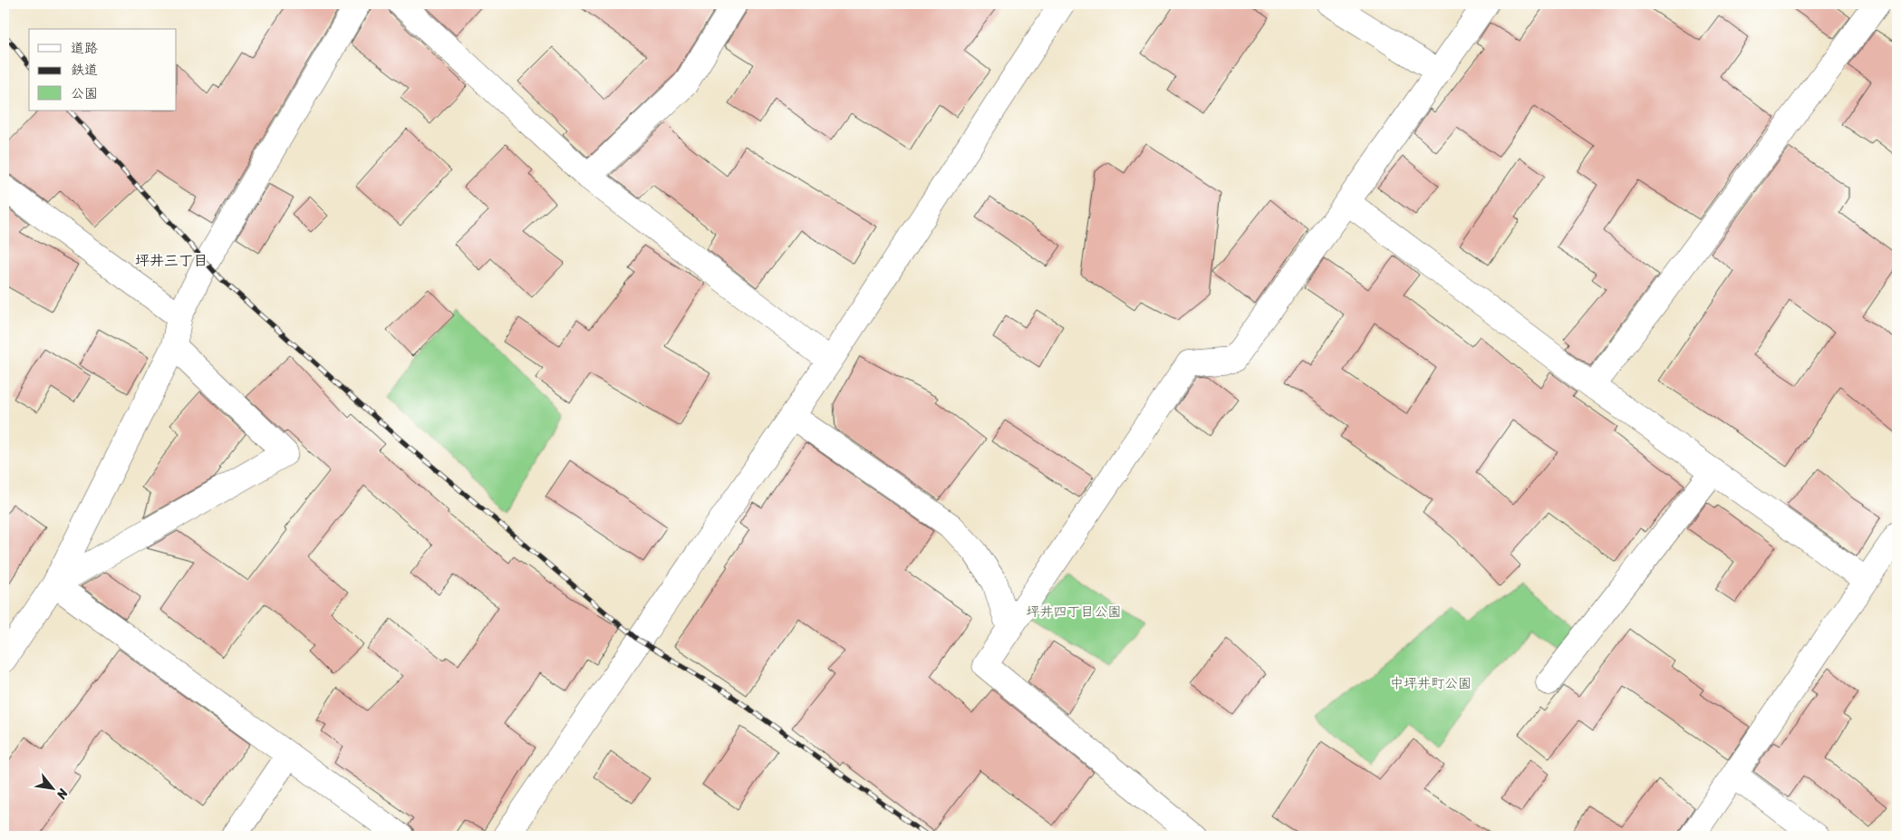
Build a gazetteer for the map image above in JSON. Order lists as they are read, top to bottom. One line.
{"districts":["坪井三丁目"],"parks":["坪井四丁目公園","中坪井町公園"],"legend":["道路","鉄道","公園"],"north":"bottom right"}
